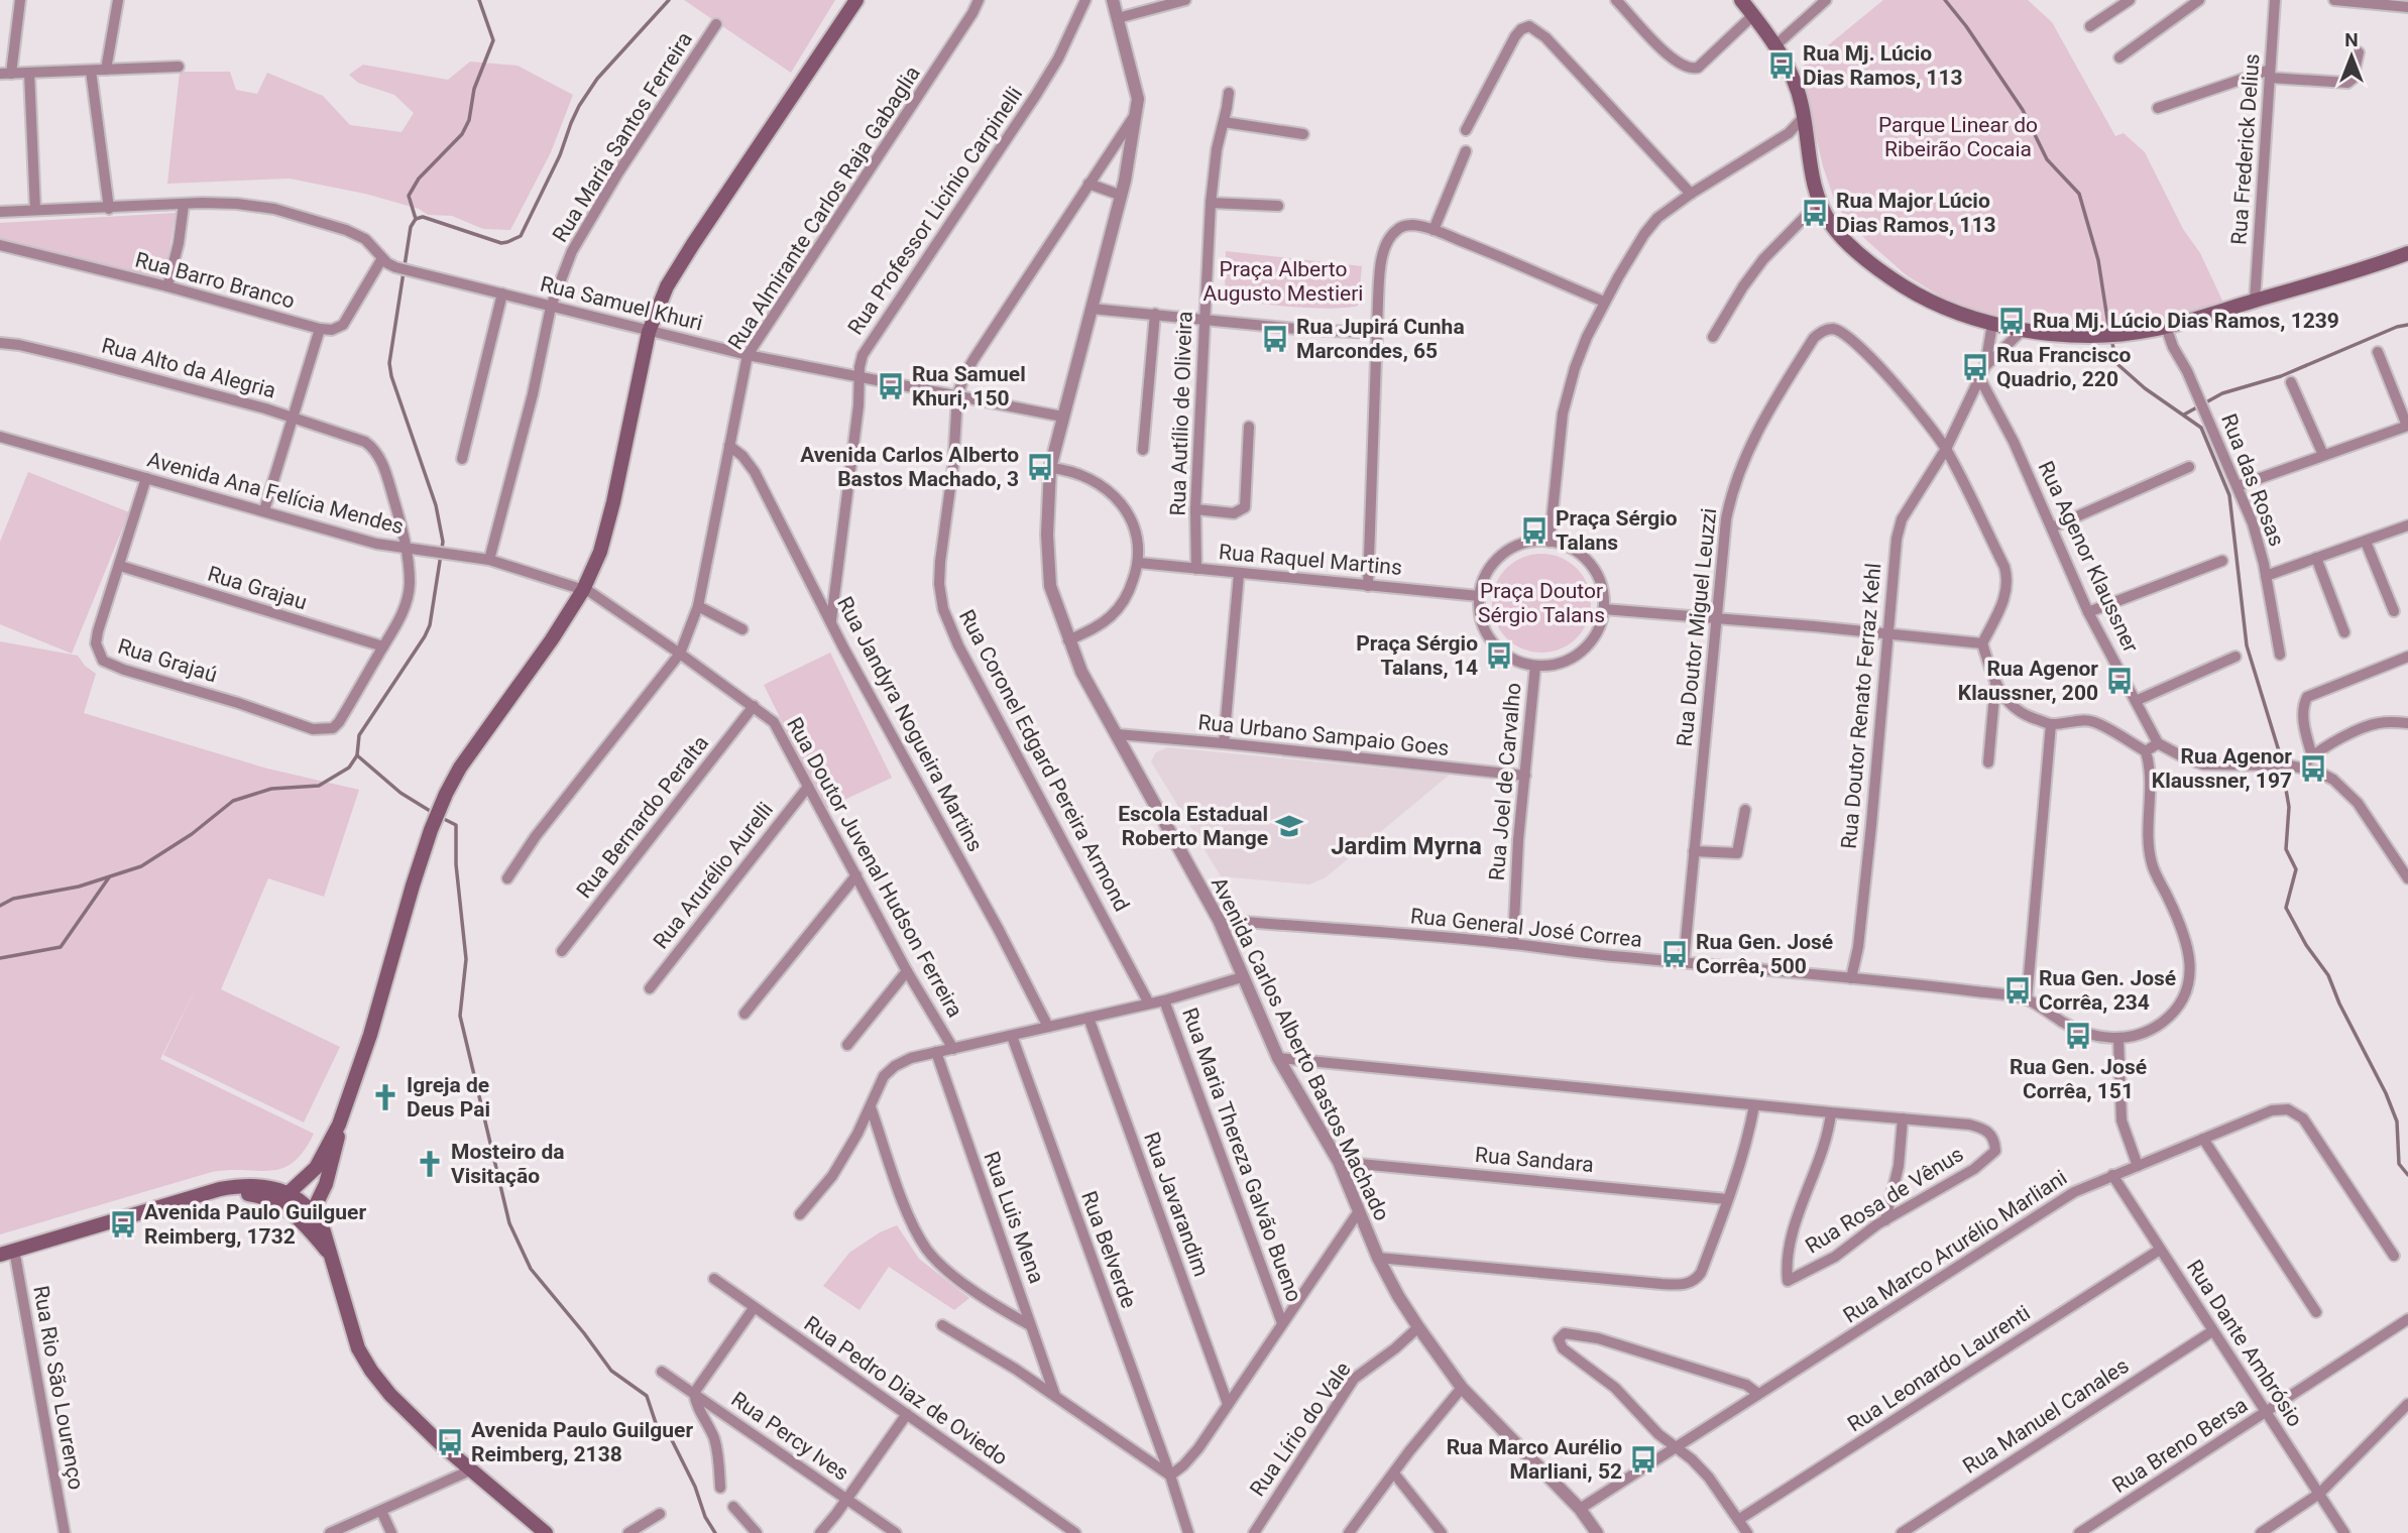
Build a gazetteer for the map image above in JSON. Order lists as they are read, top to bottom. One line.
{"streets":{"street":["Rua Maria Santos Ferreira","Rua Frederick Delius","Rua Almirante Carlos Raja Gabaglia","Rua Professor Licínio Carpinelli","Rua Barro Branco","Rua Samuel Khuri","Rua Alto da Alegria","Rua Autílio de Oliveira","Rua das Rosas","Avenida Ana Felícia Mendes","Rua Agenor Klaussner","Rua Raquel Martins","Rua Grajau","Rua Doutor Miguel Leuzzi","Rua Grajaú","Rua Doutor Renato Ferraz Kehl","Rua Jandyra Nogueira Martins","Rua Urbano Sampaio Goes","Rua Coronel Edgard Pereira Armond","Rua Joel de Carvalho","Rua Bernardo Peralta","Rua Doutor Juvenal Hudson Ferreira","Rua Arurélio Aurelli","Rua General José Correa","Avenida Carlos Alberto Bastos Machado","Rua Maria Thereza Galvão Bueno","Rua Sandara","Rua Rosa de Vênus","Rua Javarandim","Rua Luis Mena","Rua Marco Arurélio Marliani","Rua Belverde","Rua Dante Ambrósio","Rua Leonardo Laurenti","Rua Rio São Lourenço","Rua Pedro Diaz de Oviedo","Rua Manuel Canales","Rua Lírio do Vale","Rua Percy Ives","Rua Breno Bersa"]},"crossings":[["Rua Maria Santos Ferreira","Rua Samuel Khuri"],["Rua Maria Santos Ferreira","Avenida Ana Felícia Mendes"],["Rua Almirante Carlos Raja Gabaglia","Rua Samuel Khuri"],["Rua Almirante Carlos Raja Gabaglia","Rua Jandyra Nogueira Martins"],["Rua Almirante Carlos Raja Gabaglia","Rua Doutor Juvenal Hudson Ferreira"],["Rua Professor Licínio Carpinelli","Rua Samuel Khuri"],["Rua Professor Licínio Carpinelli","Rua Jandyra Nogueira Martins"],["Rua Samuel Khuri","Rua Coronel Edgard Pereira Armond"],["Rua Samuel Khuri","Avenida Carlos Alberto Bastos Machado"],["Rua Alto da Alegria","Avenida Ana Felícia Mendes"],["Rua Autílio de Oliveira","Rua Raquel Martins"],["Avenida Ana Felícia Mendes","Rua Grajaú"],["Avenida Ana Felícia Mendes","Rua Doutor Juvenal Hudson Ferreira"],["Rua Agenor Klaussner","Rua Doutor Renato Ferraz Kehl"],["Rua Raquel Martins","Rua Joel de Carvalho"],["Rua Grajau","Rua Grajaú"],["Rua Doutor Miguel Leuzzi","Rua Doutor Renato Ferraz Kehl"],["Rua Doutor Miguel Leuzzi","Rua General José Correa"],["Rua Doutor Renato Ferraz Kehl","Rua General José Correa"],["Rua Urbano Sampaio Goes","Rua Joel de Carvalho"],["Rua Urbano Sampaio Goes","Avenida Carlos Alberto Bastos Machado"],["Rua Coronel Edgard Pereira Armond","Avenida Carlos Alberto Bastos Machado"],["Rua Joel de Carvalho","Rua General José Correa"],["Rua Bernardo Peralta","Rua Doutor Juvenal Hudson Ferreira"],["Rua Doutor Juvenal Hudson Ferreira","Rua Arurélio Aurelli"],["Rua General José Correa","Avenida Carlos Alberto Bastos Machado"],["Avenida Carlos Alberto Bastos Machado","Rua Sandara"],["Avenida Carlos Alberto Bastos Machado","Rua Rosa de Vênus"],["Avenida Carlos Alberto Bastos Machado","Rua Marco Arurélio Marliani"],["Avenida Carlos Alberto Bastos Machado","Rua Lírio do Vale"],["Rua Marco Arurélio Marliani","Rua Dante Ambrósio"],["Rua Dante Ambrósio","Rua Leonardo Laurenti"],["Rua Dante Ambrósio","Rua Manuel Canales"],["Rua Dante Ambrósio","Rua Breno Bersa"]],"districts":["Jardim Myrna"],"parks":["Parque Linear do Ribeirão Cocaia","Praça Alberto Augusto Mestieri","Praça Doutor Sérgio Talans"],"places":{"bus stop":["Rua Mj. Lúcio Dias Ramos, 113","Rua Major Lúcio Dias Ramos, 113","Rua Mj. Lúcio Dias Ramos, 1239","Rua Jupirá Cunha Marcondes, 65","Rua Francisco Quadrio, 220","Rua Samuel Khuri, 150","Avenida Carlos Alberto Bastos Machado, 3","Praça Sérgio Talans","Praça Sérgio Talans, 14","Rua Agenor Klaussner, 200","Rua Agenor Klaussner, 197","Rua Gen. José Corrêa, 500","Rua Gen. José Corrêa, 234","Rua Gen. José Corrêa, 151","Avenida Paulo Guilguer Reimberg, 1732","Avenida Paulo Guilguer Reimberg, 2138","Rua Marco Aurélio Marliani, 52"],"school or university":["Escola Estadual Roberto Mange"],"church":["Igreja de Deus Pai","Mosteiro da Visitação"]},"north":"top"}
